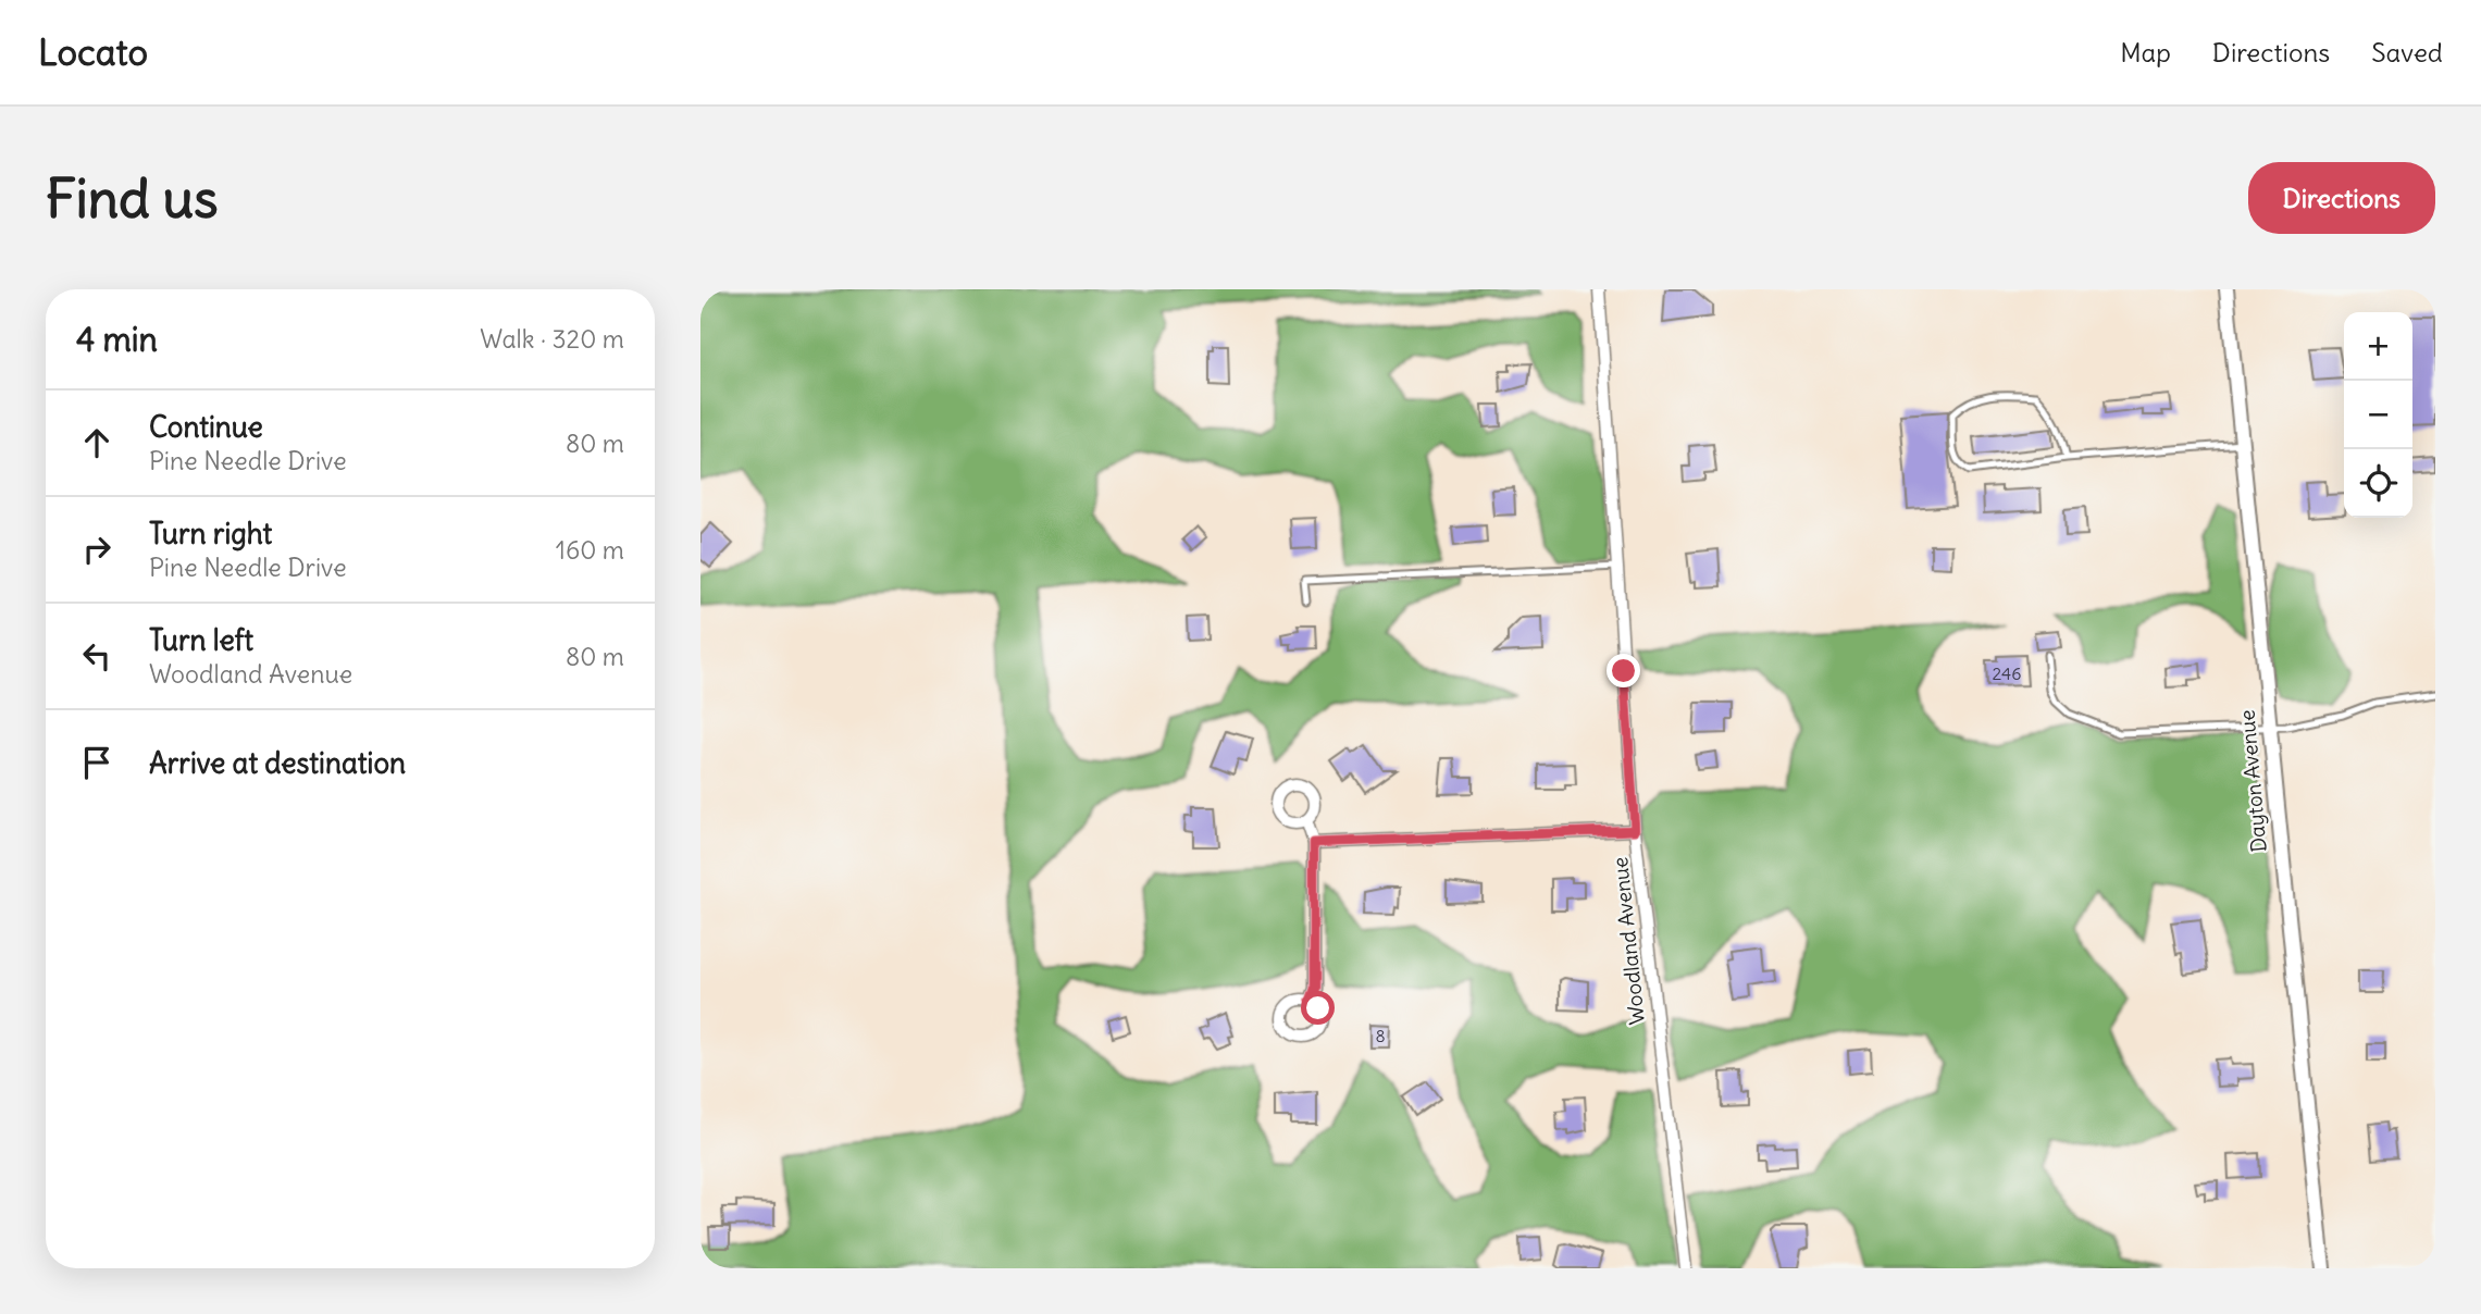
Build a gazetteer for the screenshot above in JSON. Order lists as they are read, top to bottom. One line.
{"streets":{"street":["Dayton Avenue","Woodland Avenue"]},"house_numbers":["246","8"],"page":{"header":"Locato","nav":["Map","Directions","Saved"],"buttons":"Directions","title":"Find us","heading":["4 min","Walk · 320 m"],"map_buttons":["+","−"],"list":[["Continue","Pine Needle Drive","80 m"],["Turn right","Pine Needle Drive","160 m"],["Turn left","Woodland Avenue","80 m"],"Arrive at destination"]}}
